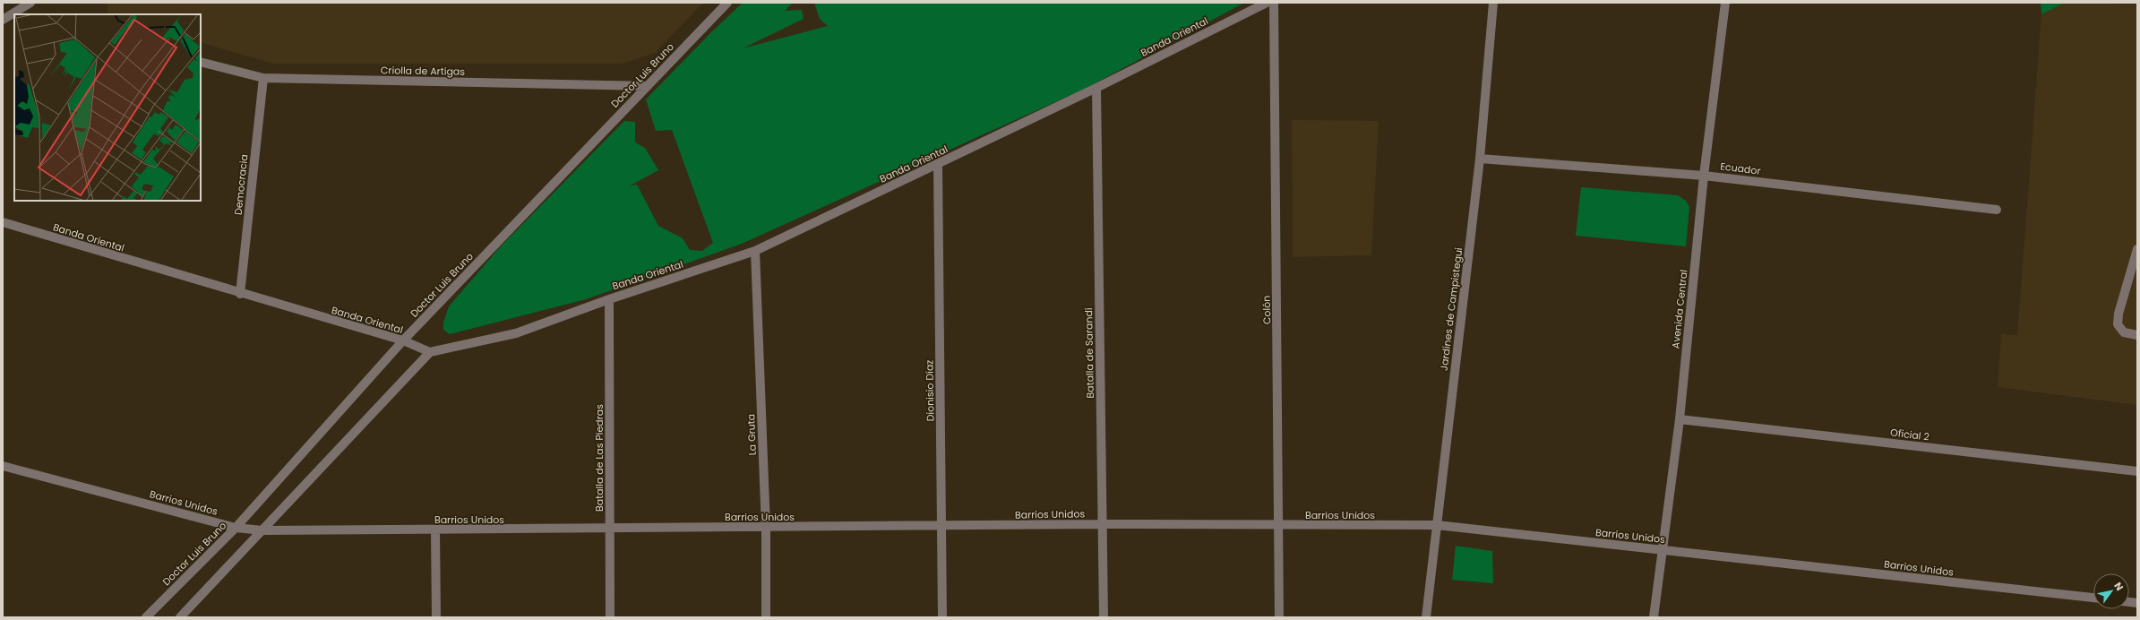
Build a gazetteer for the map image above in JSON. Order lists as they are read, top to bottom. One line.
{"streets":{"street":["Banda Oriental","Criolla de Artigas","Doctor Luis Bruno","Ecuador","Democracia","Jardines de Campistegui","Avenida Central","Colón","Batalla de Sarandí","Dionisio Díaz","La Gruta","Oficial 2","Batalla de Las Piedras","Barrios Unidos"]},"crossings":[["Banda Oriental","Doctor Luis Bruno"],["Banda Oriental","Democracia"],["Banda Oriental","Batalla de Sarandí"],["Banda Oriental","Dionisio Díaz"],["Banda Oriental","La Gruta"],["Banda Oriental","Batalla de Las Piedras"],["Criolla de Artigas","Doctor Luis Bruno"],["Criolla de Artigas","Democracia"],["Doctor Luis Bruno","Barrios Unidos"],["Ecuador","Jardines de Campistegui"],["Ecuador","Avenida Central"],["Jardines de Campistegui","Barrios Unidos"],["Avenida Central","Oficial 2"],["Avenida Central","Barrios Unidos"],["Colón","Barrios Unidos"],["Batalla de Sarandí","Barrios Unidos"],["Dionisio Díaz","Barrios Unidos"],["La Gruta","Barrios Unidos"],["Batalla de Las Piedras","Barrios Unidos"]],"north":"top right"}
